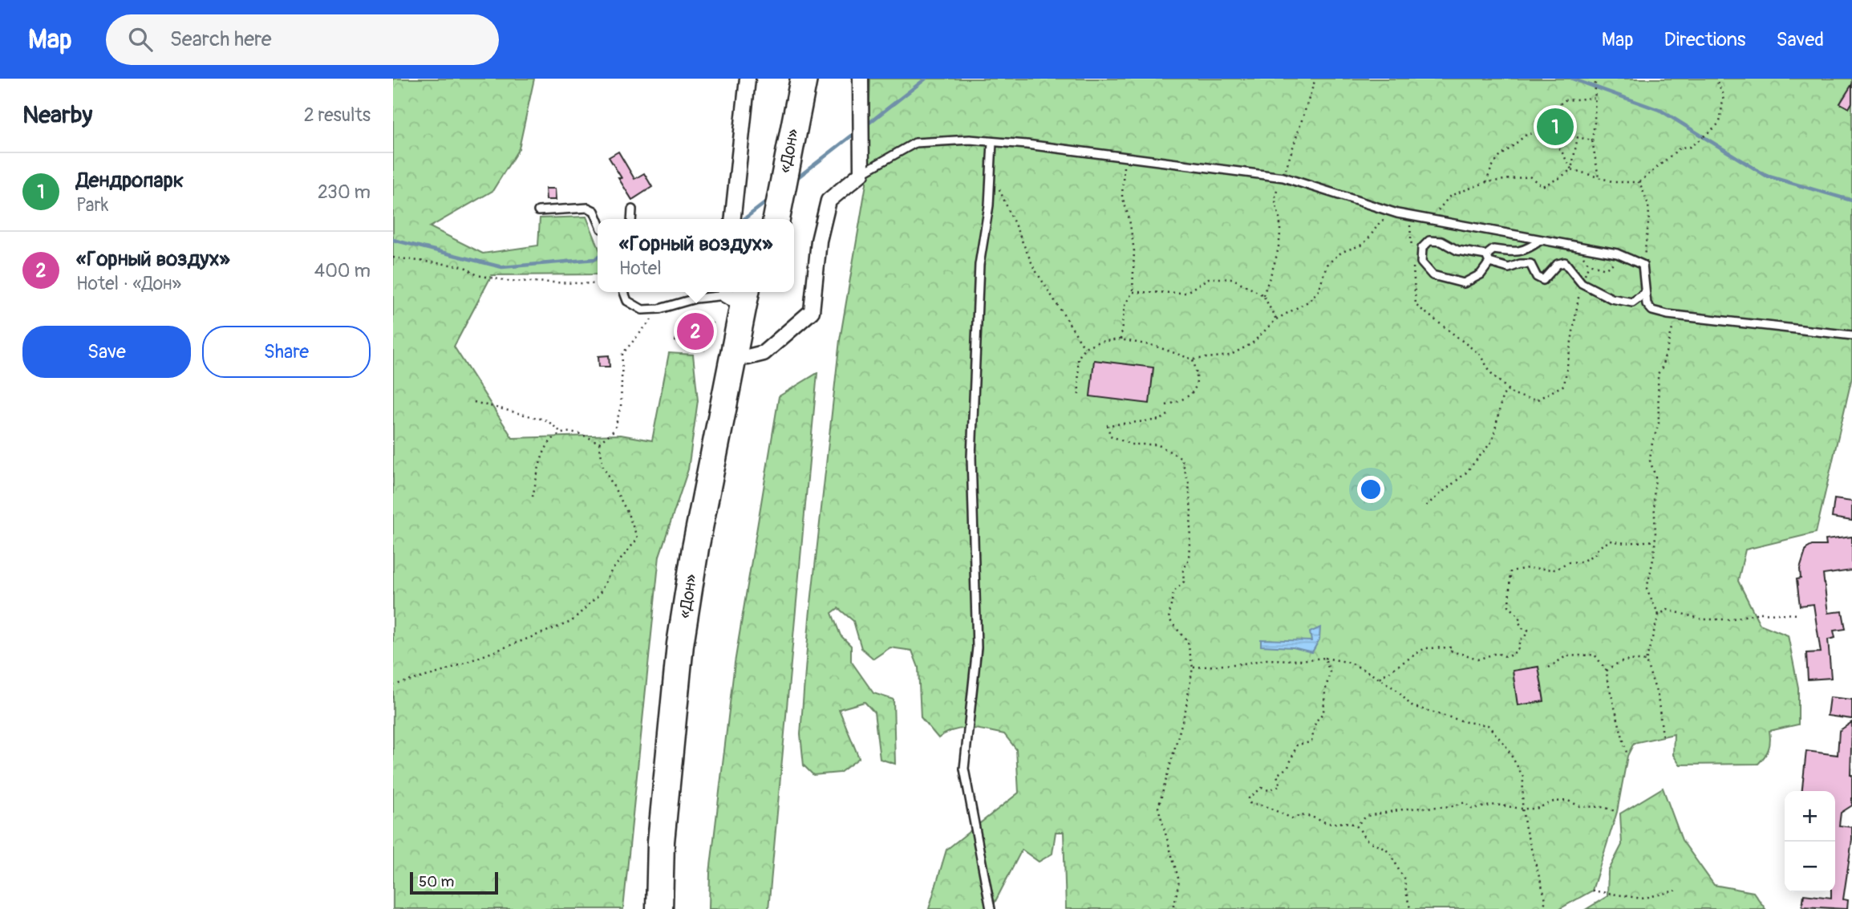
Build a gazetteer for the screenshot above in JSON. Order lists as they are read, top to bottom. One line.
{"streets":{"highway":["«Дон»"]},"scale_bar":"50 m","page":{"header":"Map","search":"Search here","nav":["Map","Directions","Saved"],"heading":["Nearby","2 results"],"pins":["1","2"],"list":[{"mark":"1","name":"Дендропарк","note":"Park","value":"230 m"},{"mark":"2","name":"«Горный воздух»","note":"Hotel · «Дон»","value":"400 m"}],"popup":["«Горный воздух»","Hotel"],"buttons":["Save","Share"],"map_buttons":["+","−"],"scale":"50 m"}}
